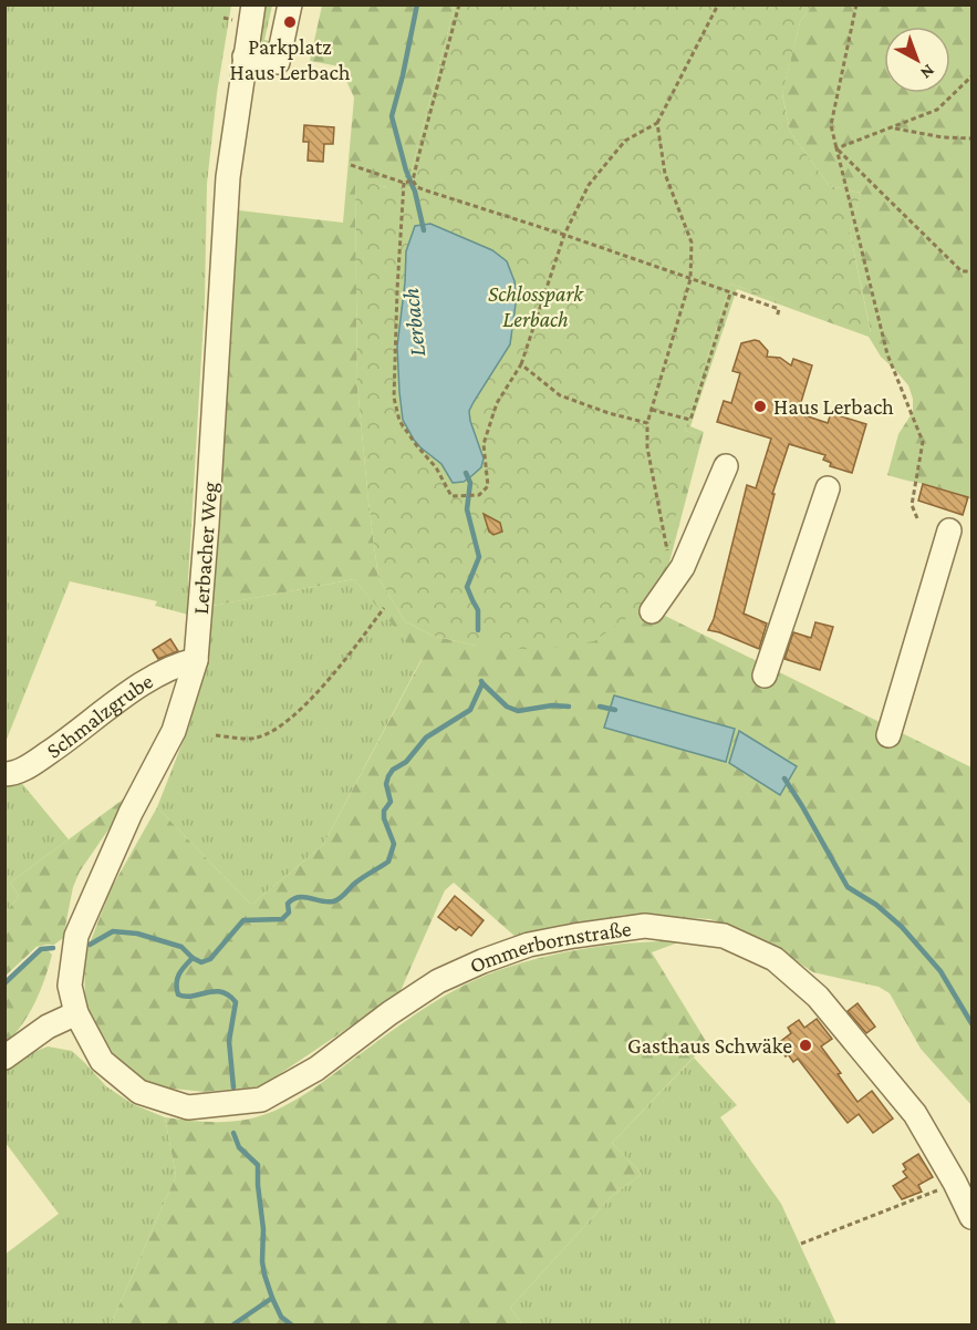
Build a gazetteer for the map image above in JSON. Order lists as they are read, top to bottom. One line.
{"streets":{"street":["Lerbacher Weg","Schmalzgrube","Ommerbornstraße"]},"crossings":[["Lerbacher Weg","Schmalzgrube"],["Lerbacher Weg","Ommerbornstraße"]],"water":["Lerbach"],"parks":["Schlosspark Lerbach"],"places":["Parkplatz Haus Lerbach","Haus Lerbach","Gasthaus Schwäke"],"north":"bottom right"}
